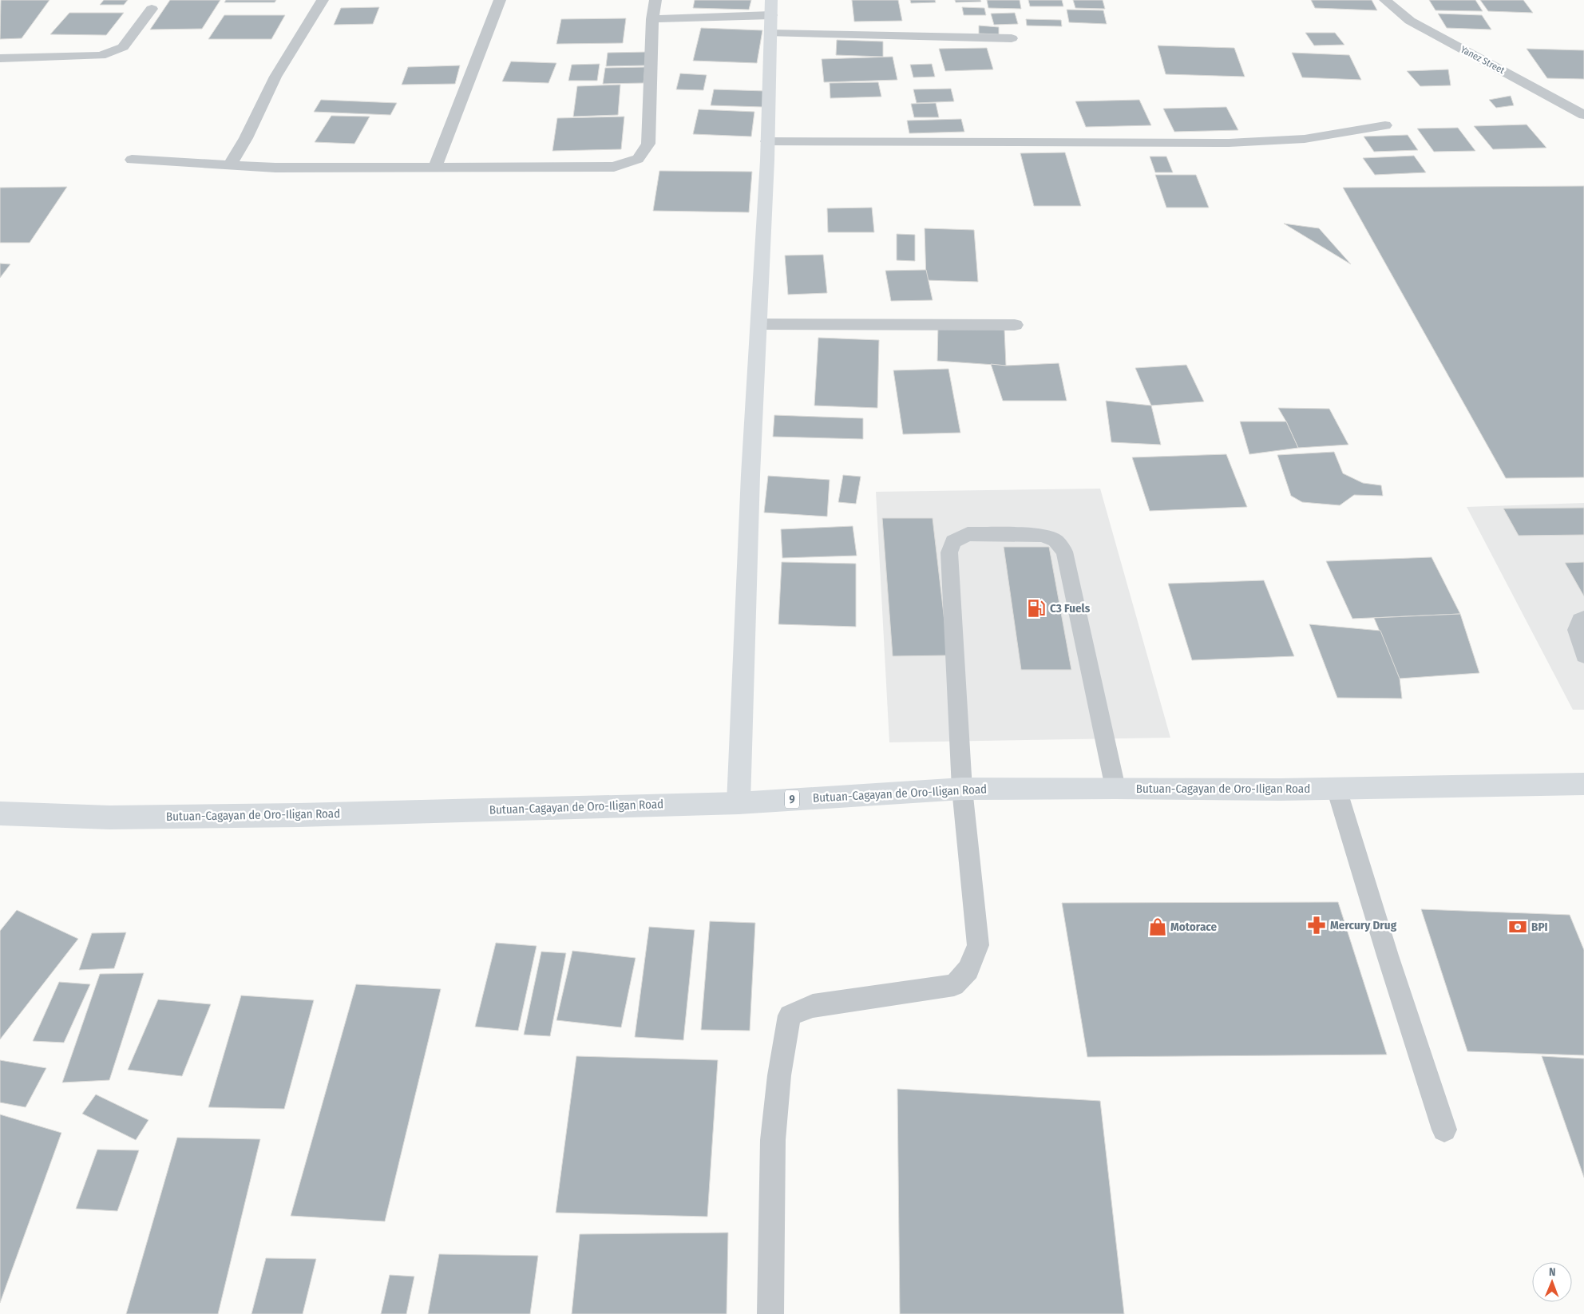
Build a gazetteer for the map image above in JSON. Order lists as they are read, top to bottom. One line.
{"streets":{"main road":["Butuan-Cagayan de Oro-Iligan Road","9"],"street":["Yanez Street"]},"places":{"fuel station":["C3 Fuels"],"pharmacy":["Mercury Drug"],"shop":["Motorace"],"bank":["BPI"]},"north":"top"}
